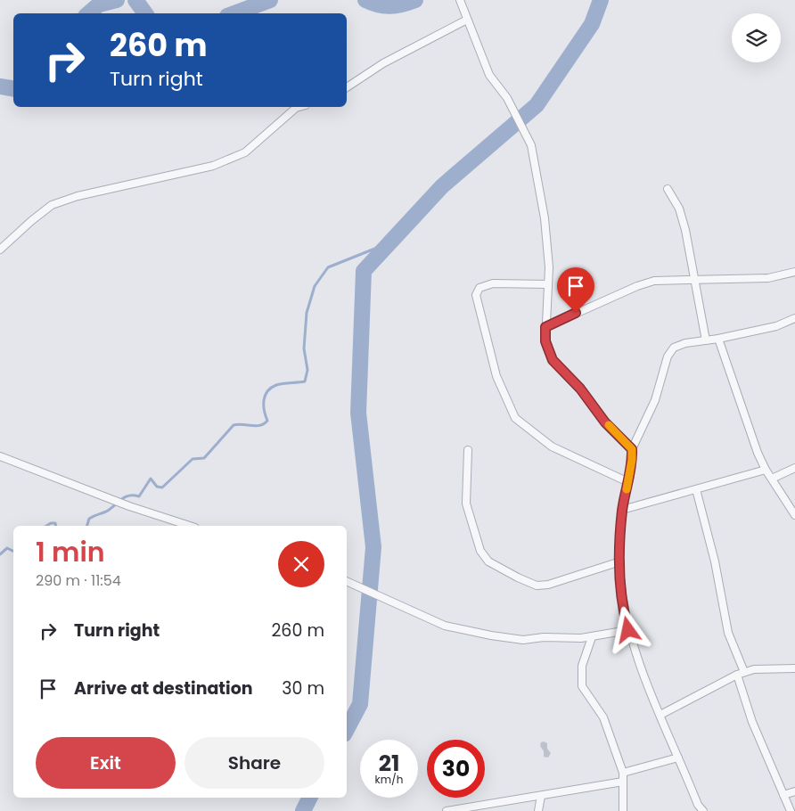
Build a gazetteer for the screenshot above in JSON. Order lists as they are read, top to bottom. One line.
{"page":{"turn":["260 m","Turn right"],"heading":["1 min","290 m · 11:54"],"list":[{"name":"Turn right","value":"260 m"},{"name":"Arrive at destination","value":"30 m"}],"buttons":["Exit","Share"],"speed":"21 km/h","limit":"30"}}
